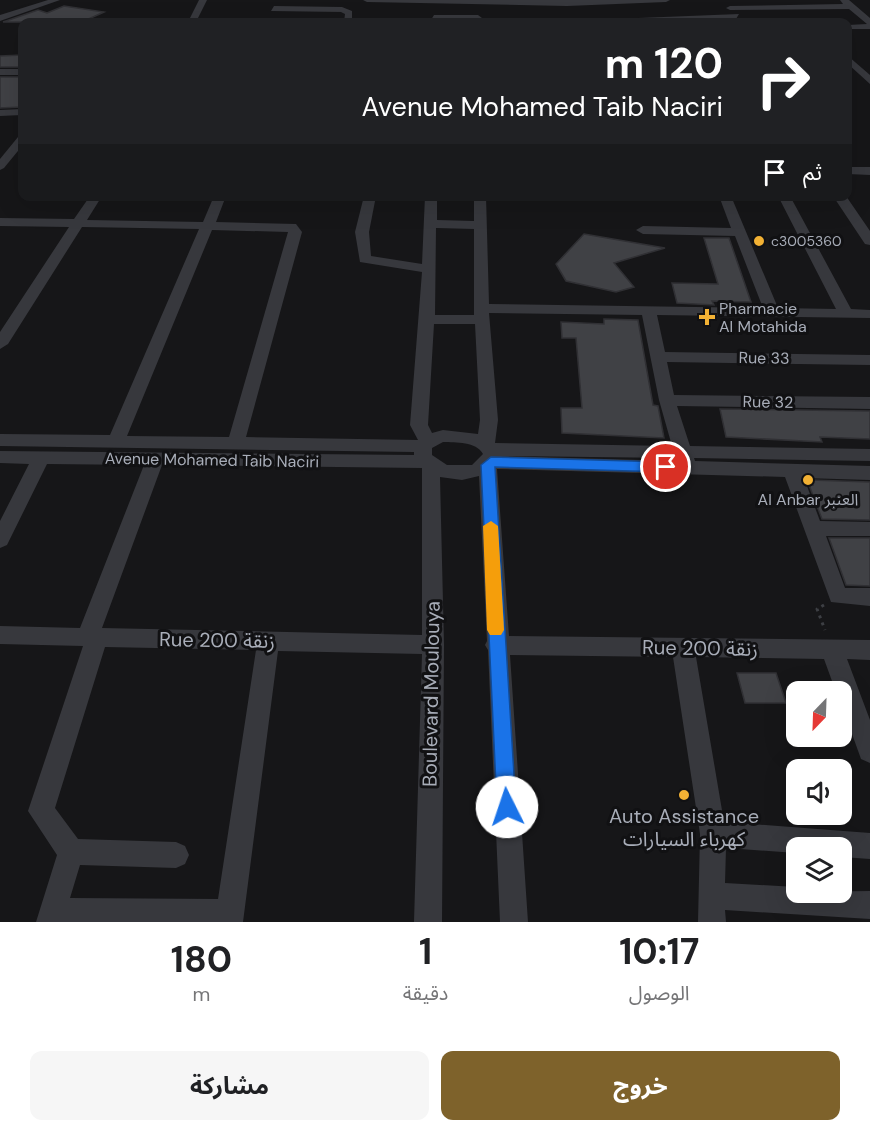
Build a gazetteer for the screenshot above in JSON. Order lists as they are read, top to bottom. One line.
{"streets":{"street":["Rue 33","Rue 32","Avenue Mohamed Taib Naciri","Rue 200 زنقة","Boulevard Moulouya"]},"crossings":[["Avenue Mohamed Taib Naciri","Boulevard Moulouya"],["Rue 200 زنقة","Boulevard Moulouya"]],"places":{"other":["c3005360","Al Anbar العنبر","Auto Assistance كهرباء السيارات"],"health":["Pharmacie Al Motahida"]},"north":"bottom left","page":{"turn":["120 m","Avenue Mohamed Taib Naciri"],"then":"ثم","eta":["10:17","الوصول","1","دقيقة","180","m"],"buttons":["خروج","مشاركة"]}}
